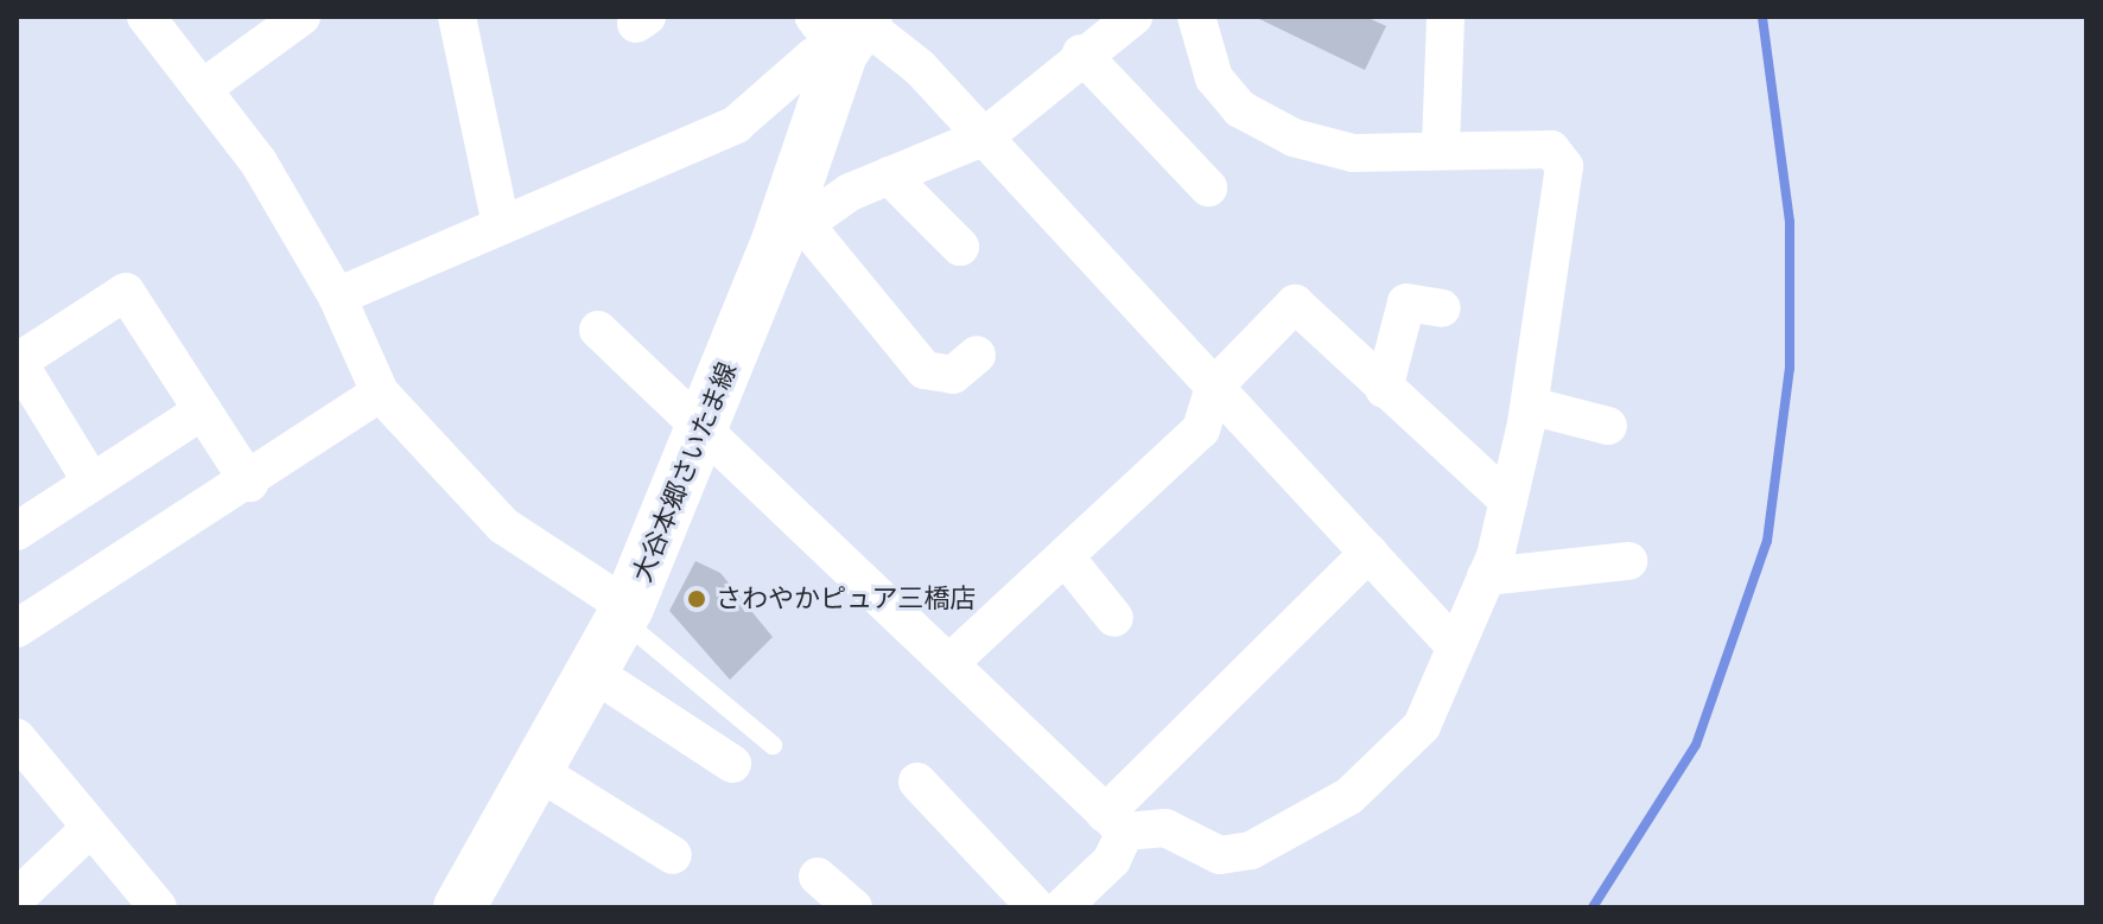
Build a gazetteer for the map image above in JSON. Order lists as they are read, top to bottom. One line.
{"streets":{"main road":["大谷本郷さいたま線"]},"places":["さわやかピュア三橋店"]}
